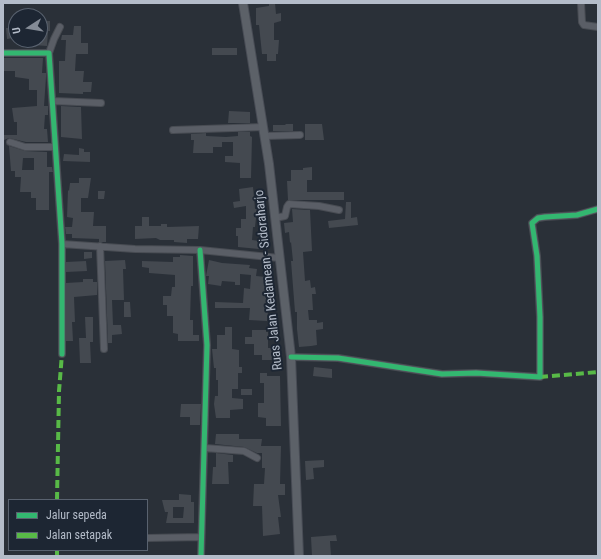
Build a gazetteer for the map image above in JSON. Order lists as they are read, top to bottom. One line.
{"streets":{"main road":["Ruas Jalan Kedamean - Sidoraharjo"]},"legend":["Jalur sepeda","Jalan setapak"],"north":"left"}
